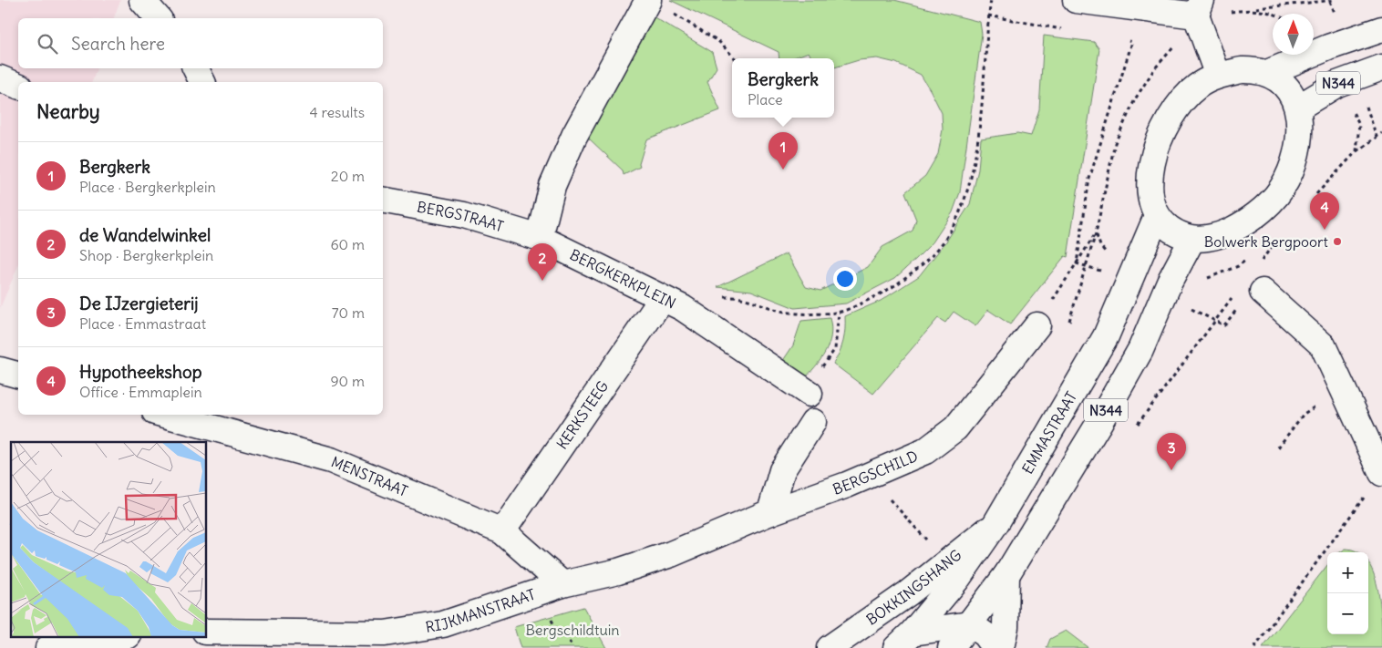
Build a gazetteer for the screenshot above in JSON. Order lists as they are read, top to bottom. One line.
{"streets":{"street":["N344","BERGSTRAAT","BERGKERKPLEIN","KERKSTEEG","EMMASTRAAT","BERGSCHILD","MENSTRAAT","BOKKINGSHANG","RIJKMANSTRAAT"]},"crossings":[["N344","EMMASTRAAT"],["BERGSTRAAT","BERGKERKPLEIN"],["BERGKERKPLEIN","KERKSTEEG"],["KERKSTEEG","MENSTRAAT"],["EMMASTRAAT","BOKKINGSHANG"],["BERGSCHILD","MENSTRAAT"],["BERGSCHILD","RIJKMANSTRAAT"],["MENSTRAAT","RIJKMANSTRAAT"]],"parks":["Bergschildtuin"],"places":["Bolwerk Bergpoort"],"north":"top","page":{"search":"Search here","popup":["Bergkerk","Place"],"heading":["Nearby","4 results"],"pins":["1","4","2","3"],"list":[{"mark":"1","name":"Bergkerk","note":"Place · Bergkerkplein","value":"20 m"},{"mark":"2","name":"de Wandelwinkel","note":"Shop · Bergkerkplein","value":"60 m"},{"mark":"3","name":"De IJzergieterij","note":"Place · Emmastraat","value":"70 m"},{"mark":"4","name":"Hypotheekshop","note":"Office · Emmaplein","value":"90 m"}],"map_buttons":["+","−"]}}
